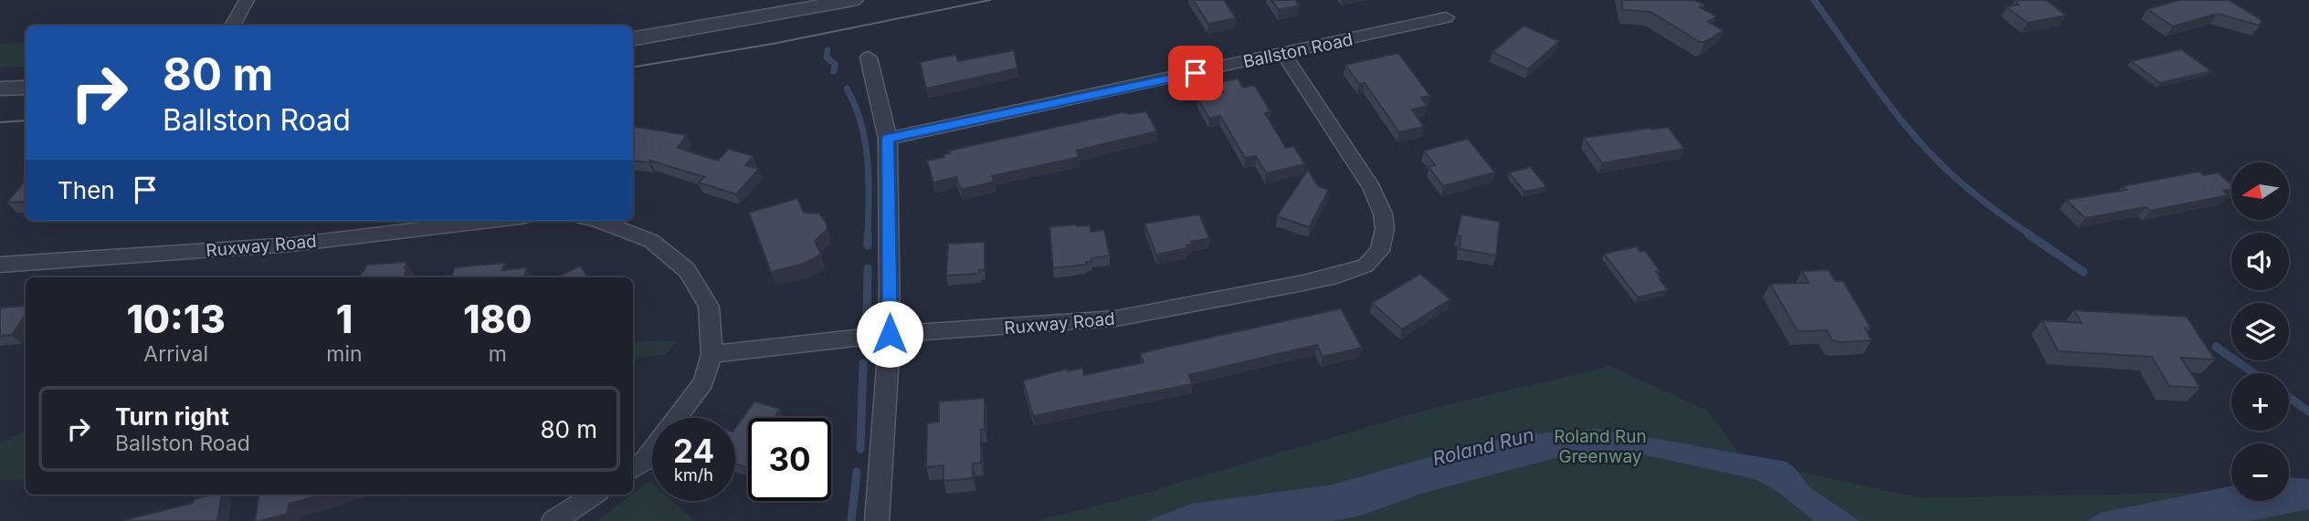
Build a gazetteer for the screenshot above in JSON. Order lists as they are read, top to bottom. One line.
{"streets":{"street":["Ballston Road","Ruxway Road"]},"crossings":[["Ballston Road","Ruxway Road"]],"water":["Roland Run"],"parks":["Roland Run Greenway"],"north":"left","page":{"turn":["80 m","Ballston Road"],"then":"Then","map_buttons":["+","−"],"eta":["10:13","Arrival","1","min","180","m"],"list":[{"name":"Turn right","note":"Ballston Road","value":"80 m"}],"speed":"24 km/h","limit":"30"}}
